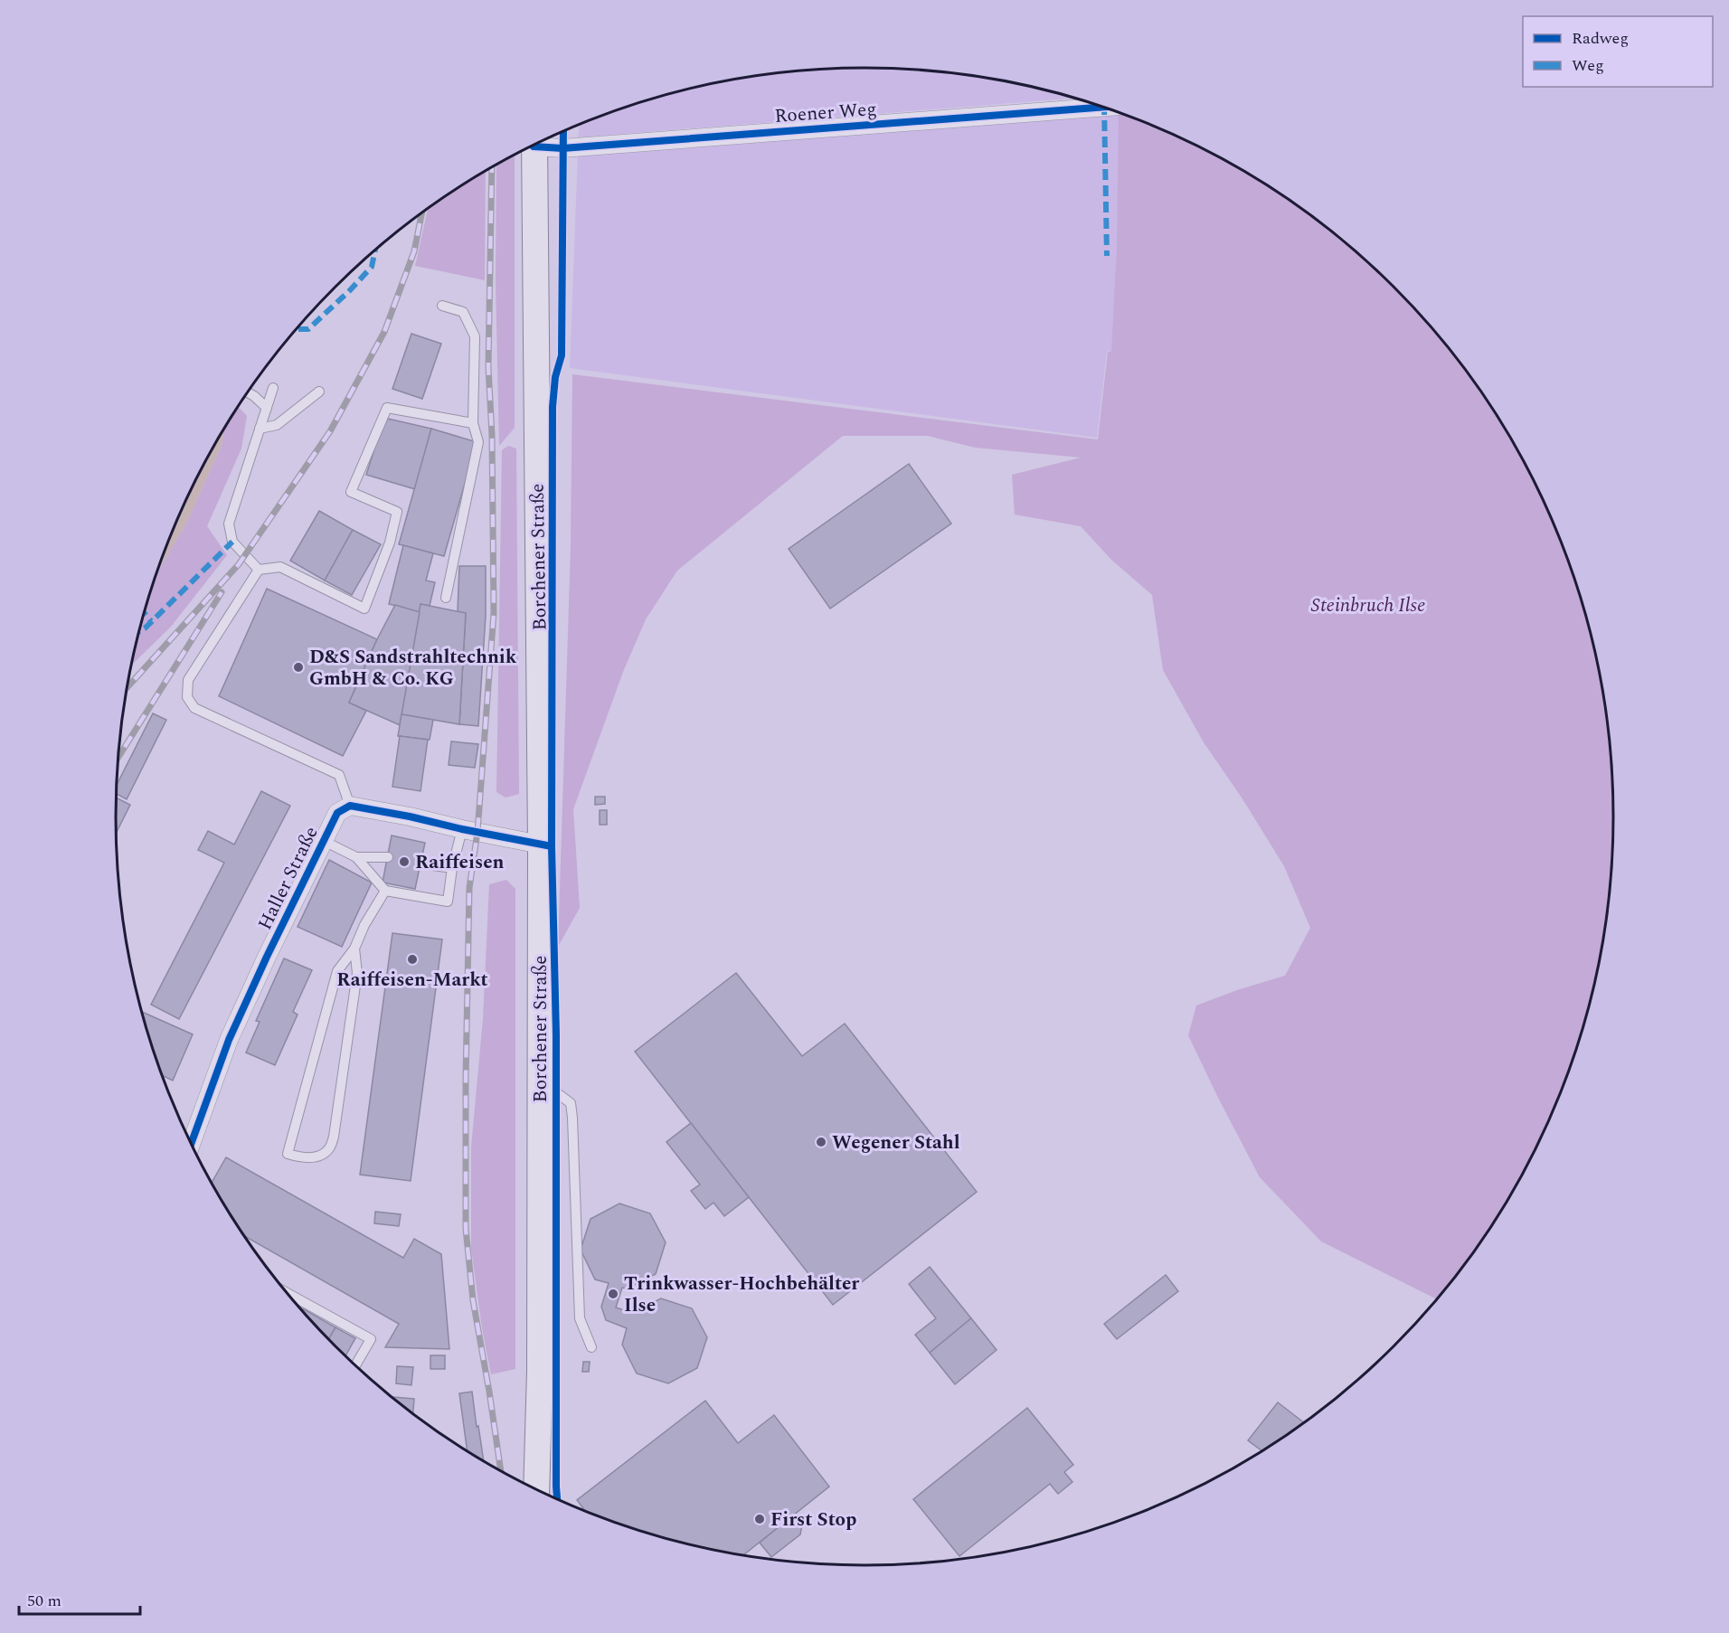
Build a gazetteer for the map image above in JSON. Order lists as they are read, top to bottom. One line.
{"streets":{"main road":["Borchener Straße"],"street":["Roener Weg","Haller Straße"]},"parks":["Steinbruch Ilse"],"places":["D&S Sandstrahltechnik GmbH & Co. KG","Raiffeisen","Raiffeisen-Markt","Wegener Stahl","Trinkwasser-Hochbehälter Ilse","First Stop"],"legend":["Radweg","Weg"],"scale_bar":"50 m"}
